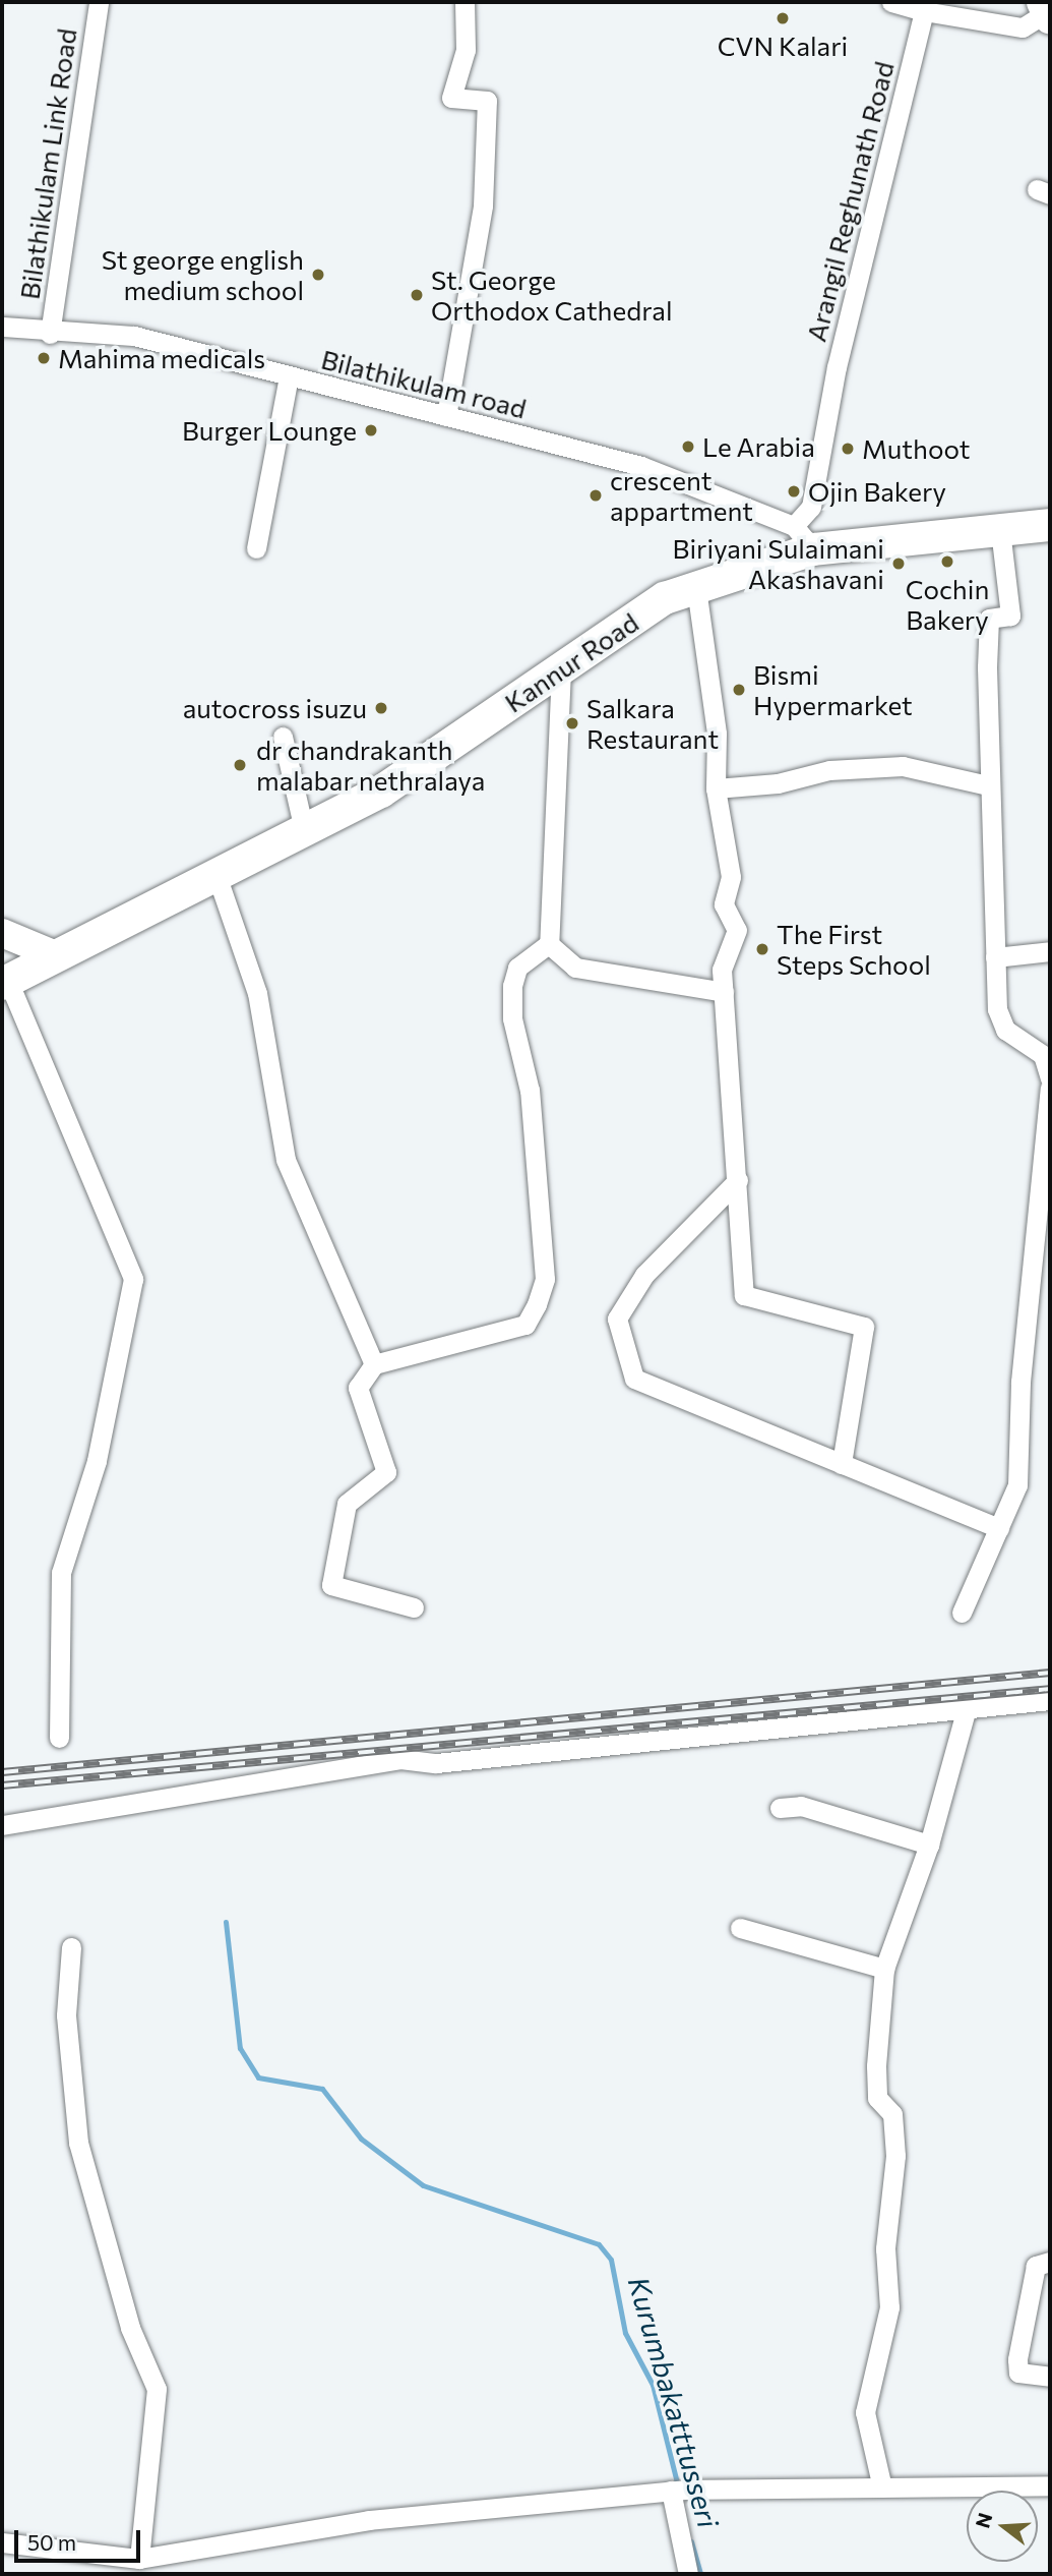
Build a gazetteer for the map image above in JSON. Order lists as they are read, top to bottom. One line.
{"streets":{"main road":["Kannur Road"],"street":["Bilathikulam Link Road","Arangil Reghunath Road","Bilathikulam road"]},"crossings":[["Bilathikulam Link Road","Bilathikulam road"],["Arangil Reghunath Road","Bilathikulam road"],["Arangil Reghunath Road","Kannur Road"],["Bilathikulam road","Kannur Road"]],"water":["Kurumbakatttusseri"],"places":["CVN Kalari","St george english medium school","St. George Orthodox Cathedral","Mahima medicals","Burger Lounge","Le Arabia","Muthoot","Ojin Bakery","crescent appartment","Cochin Bakery","Biriyani Sulaimani Akashavani","Bismi Hypermarket","autocross isuzu","Salkara Restaurant","dr chandrakanth malabar nethralaya","The First Steps School"],"scale_bar":"50 m","north":"left"}
